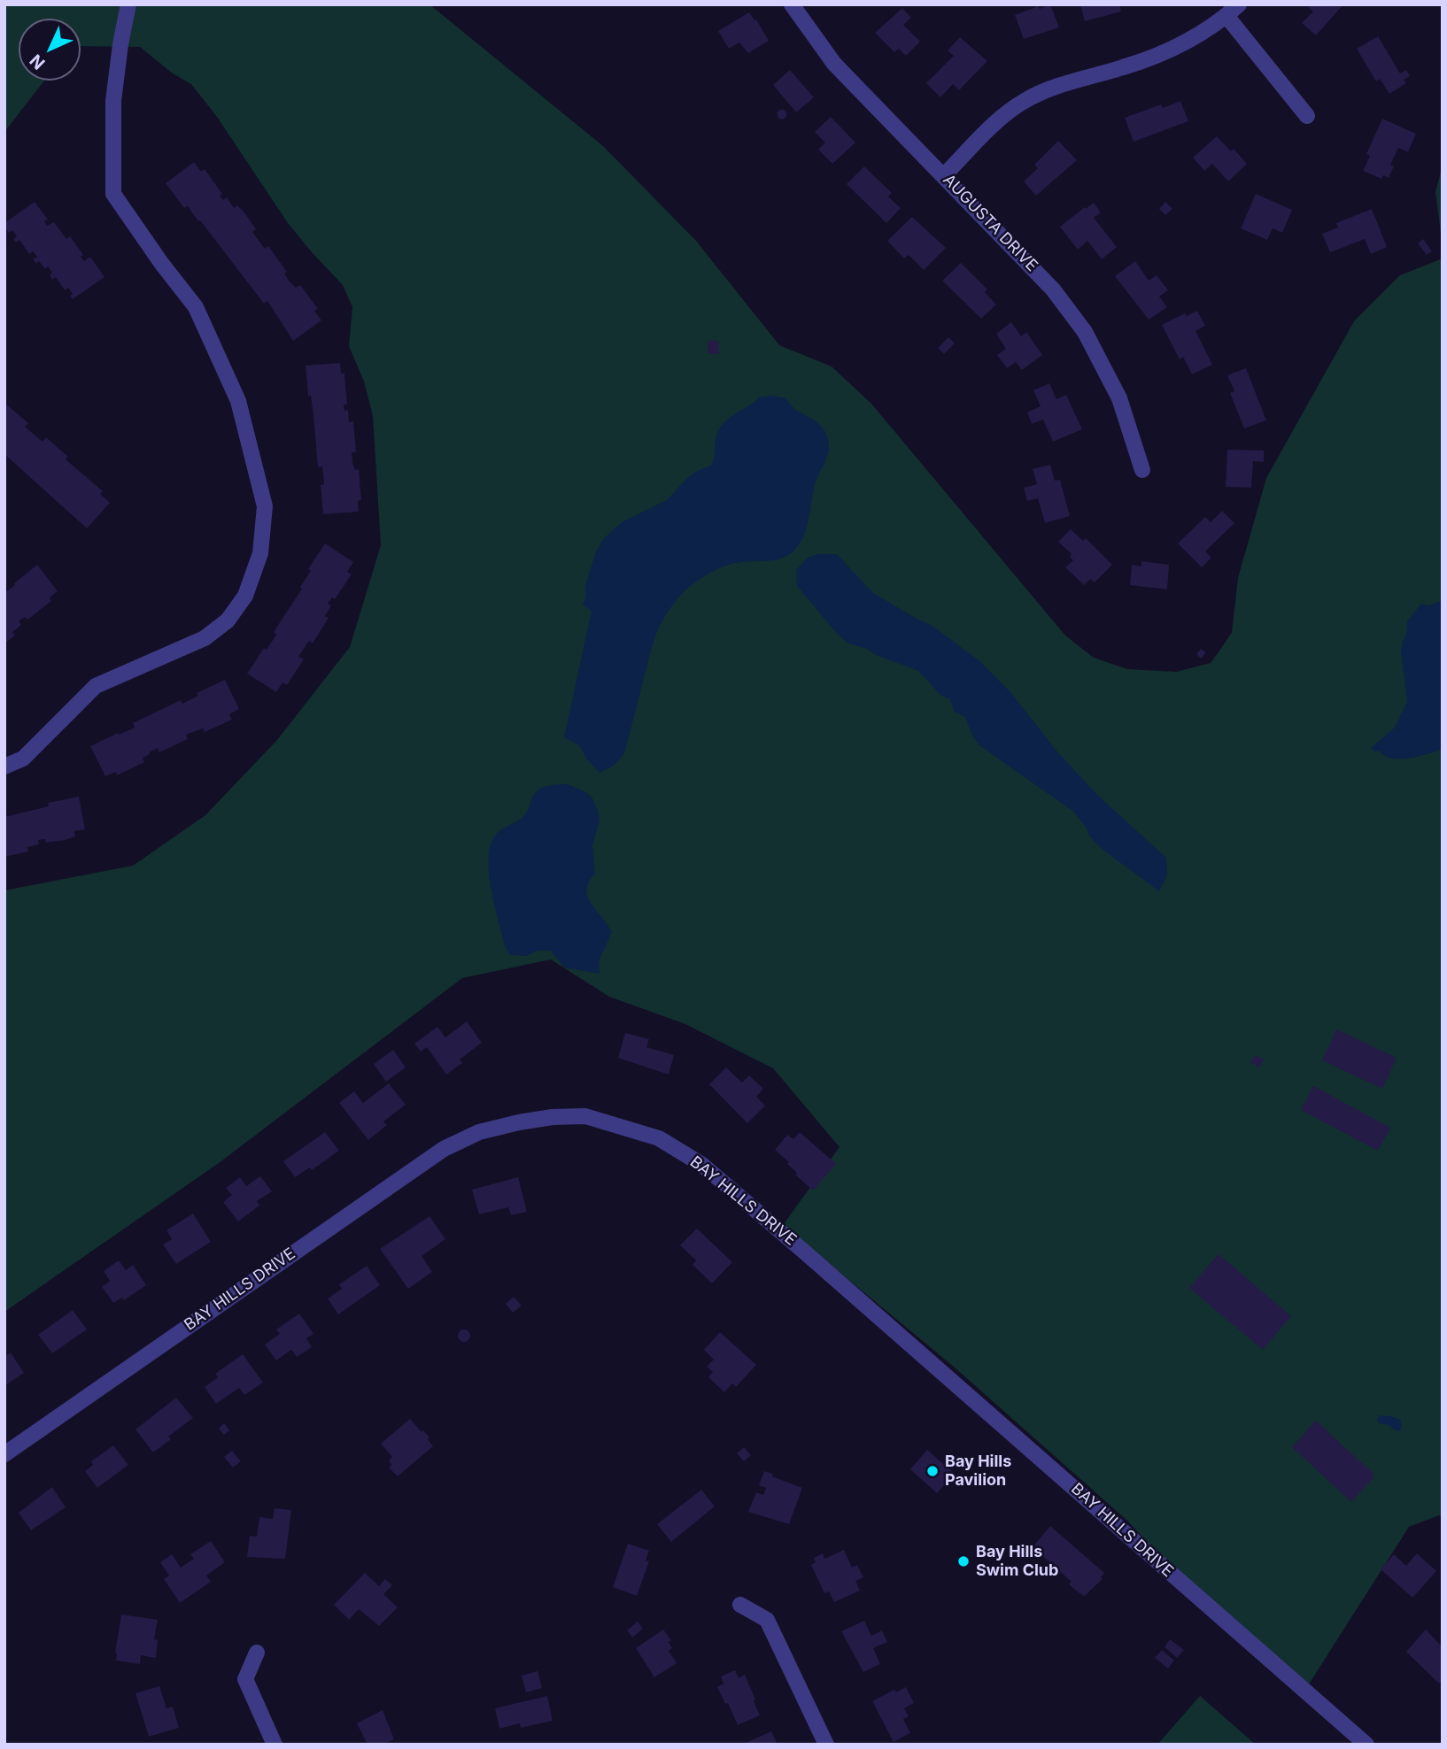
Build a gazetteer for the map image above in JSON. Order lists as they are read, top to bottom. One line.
{"streets":{"street":["AUGUSTA DRIVE","BAY HILLS DRIVE"]},"places":["Bay Hills Pavilion","Bay Hills Swim Club"],"north":"bottom left"}
